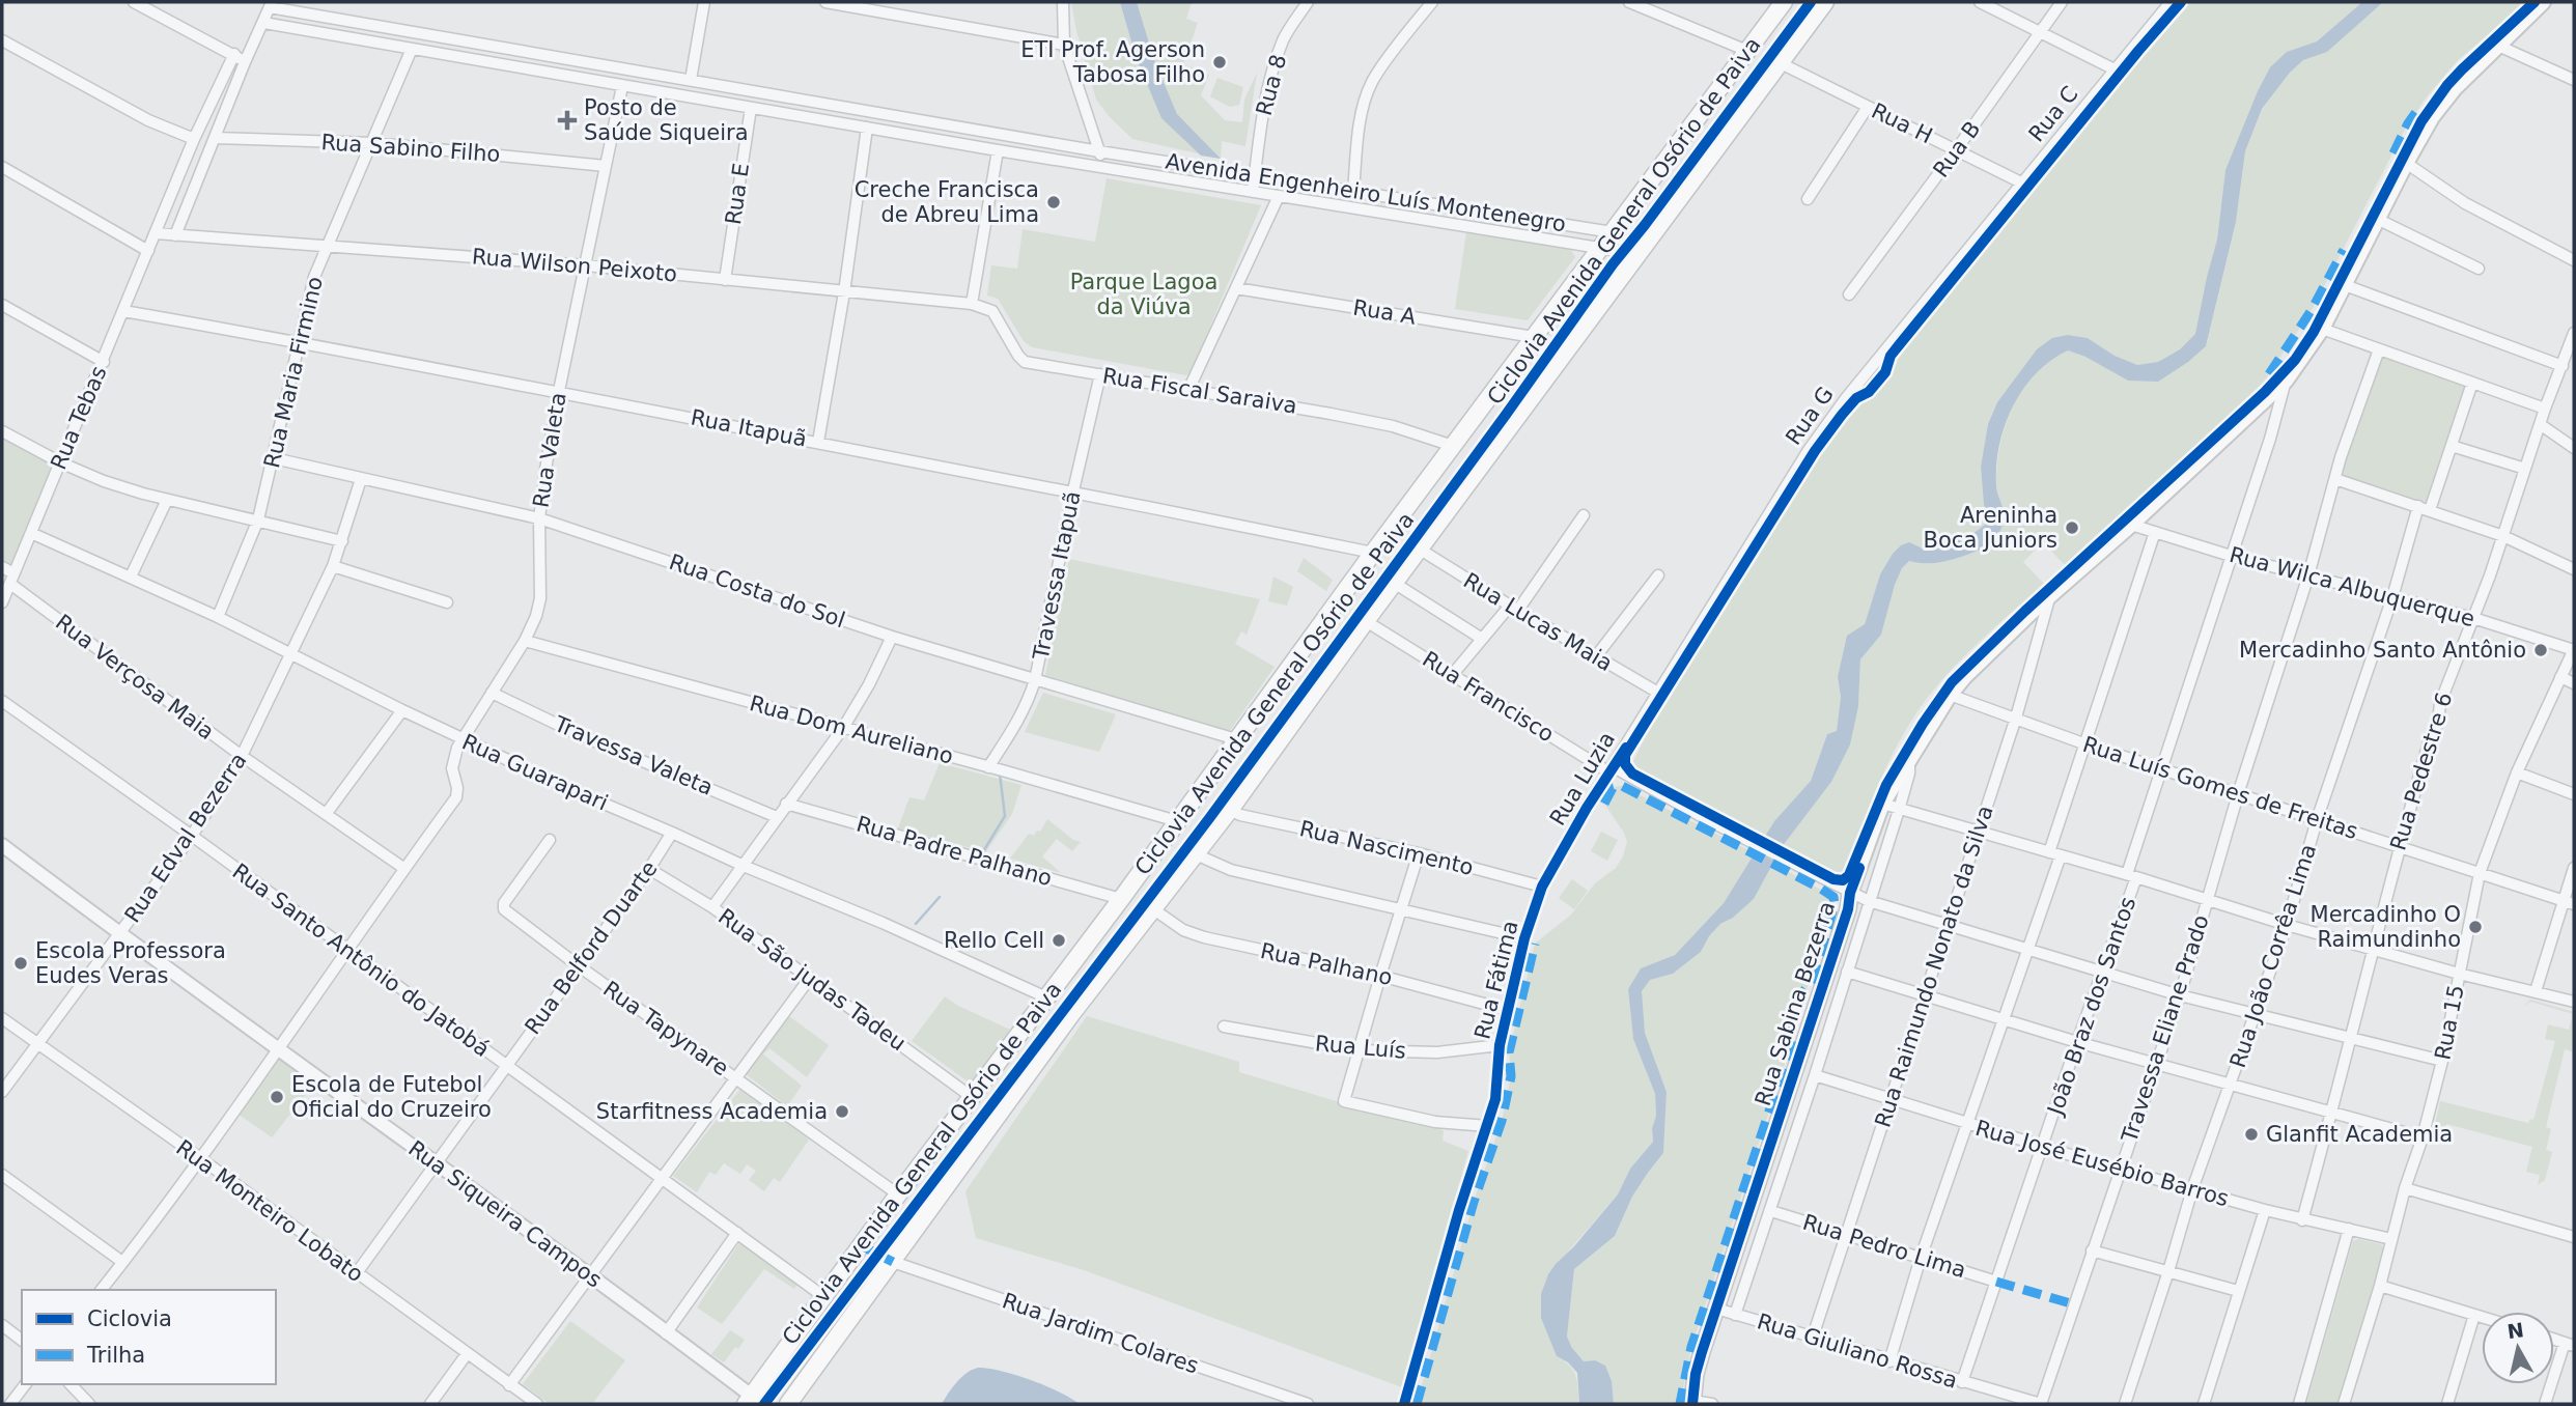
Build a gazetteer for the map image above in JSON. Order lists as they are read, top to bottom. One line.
{"streets":{"main road":["Rua Sabina Bezerra"],"street":["Rua 8","Rua C","Rua H","Rua Sabino Filho","Rua B","Avenida Engenheiro Luís Montenegro","Rua E","Rua Wilson Peixoto","Rua A","Rua Maria Firmino","Rua Fiscal Saraiva","Rua G","Rua Tebas","Rua Itapuã","Rua Valeta","Travessa Itapuã","Rua Wilca Albuquerque","Rua Costa do Sol","Rua Lucas Maia","Rua Verçosa Maia","Rua Francisco","Rua Dom Aureliano","Travessa Valeta","Rua Pedestre 6","Rua Guarapari","Rua Luzia","Rua Luís Gomes de Freitas","Rua Edval Bezerra","Rua Nascimento","Rua Padre Palhano","Rua Belford Duarte","Rua João Corrêa Lima","Rua Santo Antônio do Jatobá","Rua Palhano","Rua Raimundo Nonato da Silva","Rua São judas Tadeu","Rua Fátima","João Braz dos Santos","Rua 15","Rua Tapynare","Travessa Eliane Prado","Rua Luís","Rua José Eusébio Barros","Rua Monteiro Lobato","Rua Siqueira Campos","Rua Pedro Lima","Rua Jardim Colares","Rua Giuliano Rossa"],"cycle path":["Ciclovia Avenida General Osório de Paiva"]},"crossings":[["Rua 8","Avenida Engenheiro Luís Montenegro"],["Rua C","Rua H"],["Rua C","Rua G"],["Rua H","Rua B"],["Rua H","Rua G"],["Rua Sabino Filho","Rua Maria Firmino"],["Rua Sabino Filho","Rua Valeta"],["Avenida Engenheiro Luís Montenegro","Rua E"],["Avenida Engenheiro Luís Montenegro","Rua Maria Firmino"],["Avenida Engenheiro Luís Montenegro","Rua Valeta"],["Rua E","Rua Wilson Peixoto"],["Rua Wilson Peixoto","Rua Maria Firmino"],["Rua Wilson Peixoto","Rua Fiscal Saraiva"],["Rua Wilson Peixoto","Rua Valeta"],["Rua Maria Firmino","Rua Itapuã"],["Rua Maria Firmino","Rua Costa do Sol"],["Rua Maria Firmino","Rua Guarapari"],["Rua Fiscal Saraiva","Travessa Itapuã"],["Rua G","Rua Lucas Maia"],["Rua G","Rua Luzia"],["Rua Tebas","Rua Itapuã"],["Rua Tebas","Rua Verçosa Maia"],["Rua Tebas","Rua Guarapari"],["Rua Itapuã","Rua Valeta"],["Rua Itapuã","Travessa Itapuã"],["Rua Valeta","Rua Costa do Sol"],["Rua Valeta","Rua Verçosa Maia"],["Rua Valeta","Rua Dom Aureliano"],["Rua Valeta","Travessa Valeta"],["Rua Valeta","Rua Guarapari"],["Travessa Itapuã","Rua Costa do Sol"],["Travessa Itapuã","Rua Dom Aureliano"],["Rua Wilca Albuquerque","Rua Pedestre 6"],["Rua Wilca Albuquerque","Rua João Corrêa Lima"],["Rua Wilca Albuquerque","Rua Sabina Bezerra"],["Rua Wilca Albuquerque","João Braz dos Santos"],["Rua Wilca Albuquerque","Rua 15"],["Rua Wilca Albuquerque","Travessa Eliane Prado"],["Rua Costa do Sol","Rua Edval Bezerra"],["Rua Lucas Maia","Rua Luzia"],["Rua Verçosa Maia","Rua Edval Bezerra"],["Rua Francisco","Rua Luzia"],["Rua Francisco","Rua Sabina Bezerra"],["Rua Pedestre 6","Rua Luís Gomes de Freitas"],["Rua Pedestre 6","Rua José Eusébio Barros"],["Rua Guarapari","Rua Edval Bezerra"],["Rua Guarapari","Rua Belford Duarte"],["Rua Luzia","Rua Nascimento"],["Rua Luzia","Rua Fátima"],["Rua Luís Gomes de Freitas","Rua João Corrêa Lima"],["Rua Luís Gomes de Freitas","Rua Raimundo Nonato da Silva"],["Rua Luís Gomes de Freitas","Rua Sabina Bezerra"],["Rua Luís Gomes de Freitas","João Braz dos Santos"],["Rua Luís Gomes de Freitas","Rua 15"],["Rua Luís Gomes de Freitas","Travessa Eliane Prado"],["Rua Edval Bezerra","Rua Santo Antônio do Jatobá"],["Rua Edval Bezerra","Rua Monteiro Lobato"],["Rua Edval Bezerra","Rua Siqueira Campos"],["Rua Nascimento","Rua Fátima"],["Rua Belford Duarte","Rua Santo Antônio do Jatobá"],["Rua Belford Duarte","Rua São judas Tadeu"],["Rua Belford Duarte","Rua Tapynare"],["Rua Belford Duarte","Rua Monteiro Lobato"],["Rua Belford Duarte","Rua Siqueira Campos"],["Rua João Corrêa Lima","Rua José Eusébio Barros"],["Rua Palhano","Rua Fátima"],["Rua Raimundo Nonato da Silva","Rua Sabina Bezerra"],["Rua Raimundo Nonato da Silva","Rua José Eusébio Barros"],["Rua Raimundo Nonato da Silva","Rua Pedro Lima"],["Rua Raimundo Nonato da Silva","Rua Giuliano Rossa"],["Rua Fátima","Rua Luís"],["Rua Sabina Bezerra","João Braz dos Santos"],["Rua Sabina Bezerra","Rua Giuliano Rossa"],["João Braz dos Santos","Rua José Eusébio Barros"],["João Braz dos Santos","Rua Pedro Lima"],["João Braz dos Santos","Rua Giuliano Rossa"],["Rua 15","Rua José Eusébio Barros"],["Travessa Eliane Prado","Rua José Eusébio Barros"],["Travessa Eliane Prado","Rua Giuliano Rossa"]],"parks":["Parque Lagoa da Viúva"],"places":{"other":["ETI Prof. Agerson Tabosa Filho","Creche Francisca de Abreu Lima","Areninha Boca Juniors","Mercadinho Santo Antônio","Mercadinho O Raimundinho","Rello Cell","Escola Professora Eudes Veras","Escola de Futebol Oficial do Cruzeiro","Starfitness Academia","Glanfit Academia"],"health":["Posto de Saúde Siqueira"]},"legend":["Ciclovia","Trilha"],"north":"top"}
